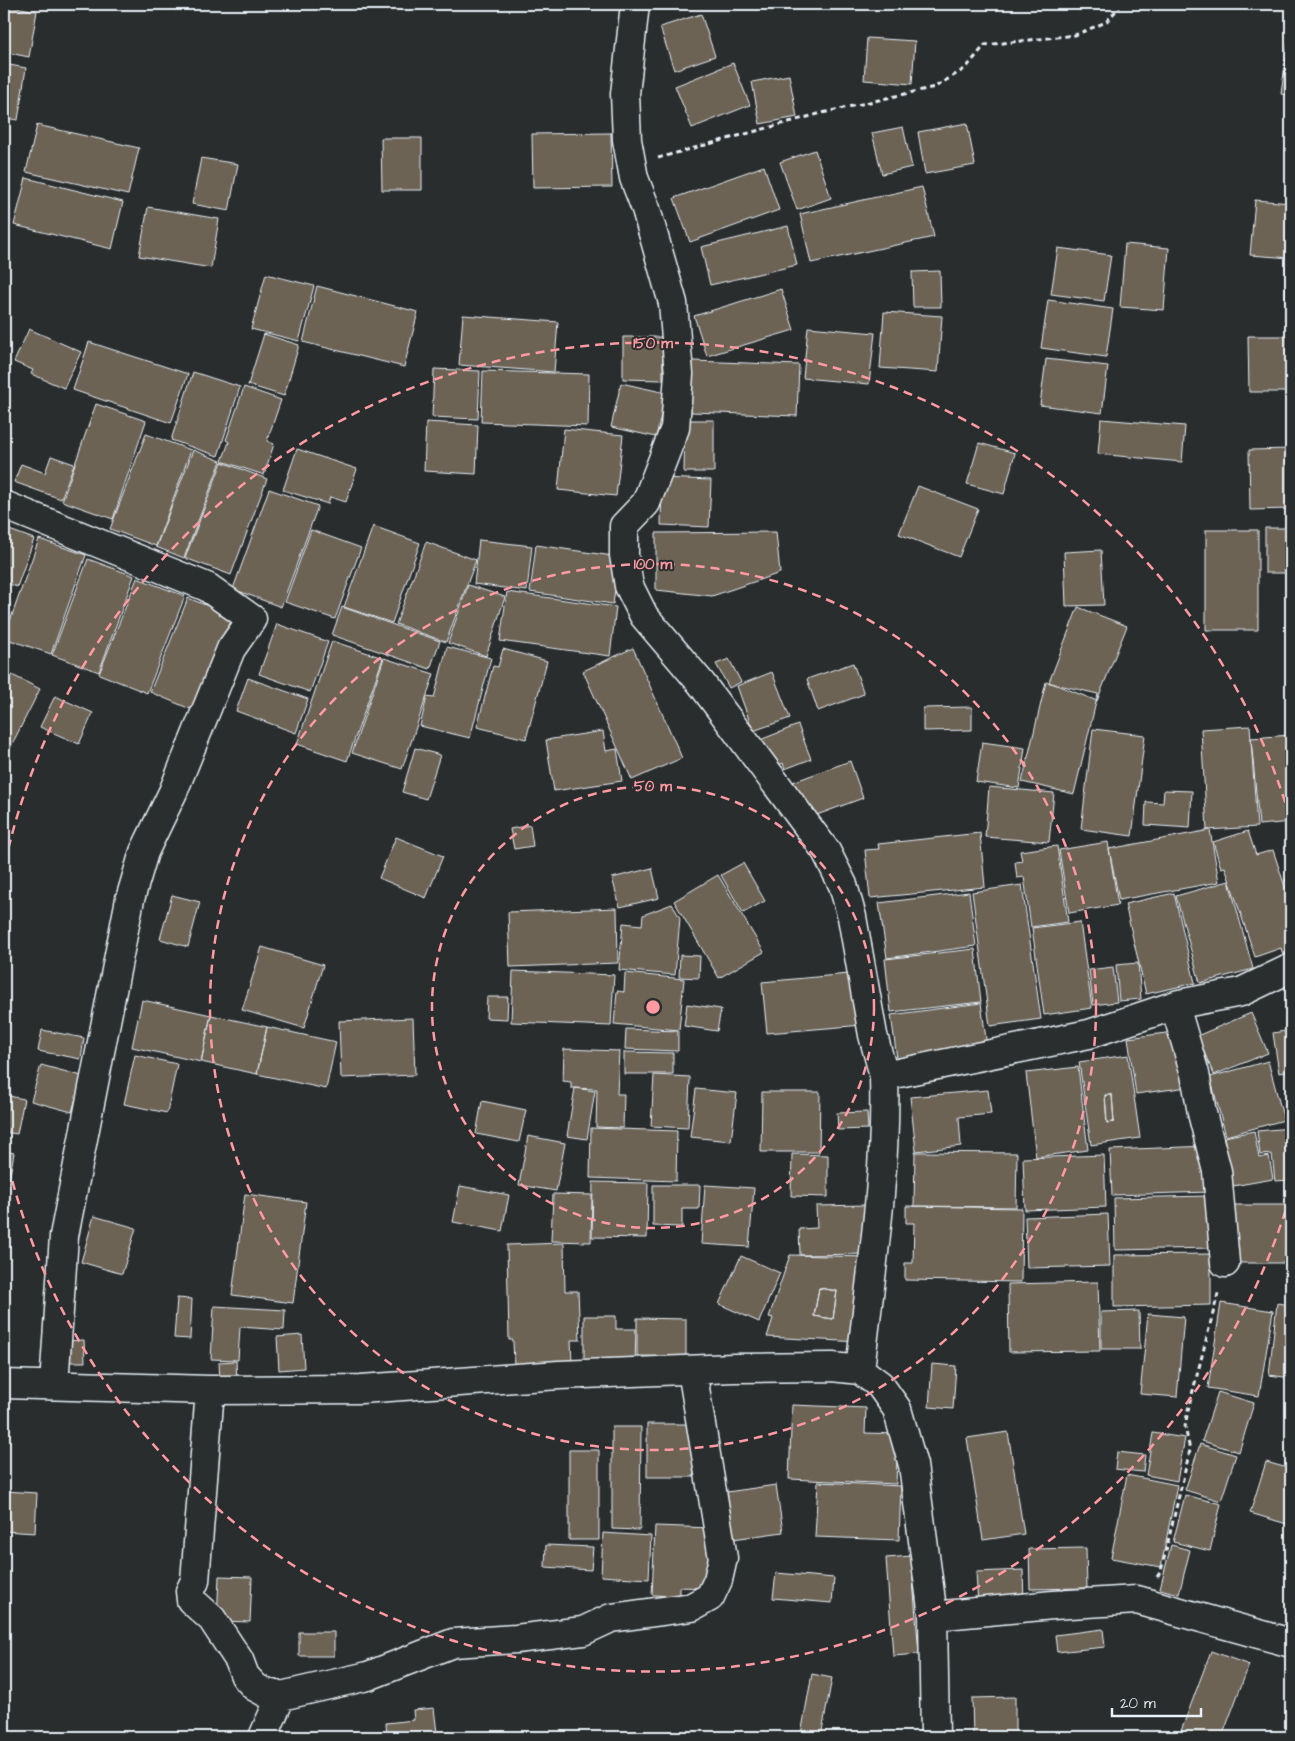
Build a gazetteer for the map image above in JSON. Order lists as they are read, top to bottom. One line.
{"scale_bar":"20 m","rings":["150 m","100 m","50 m"]}
